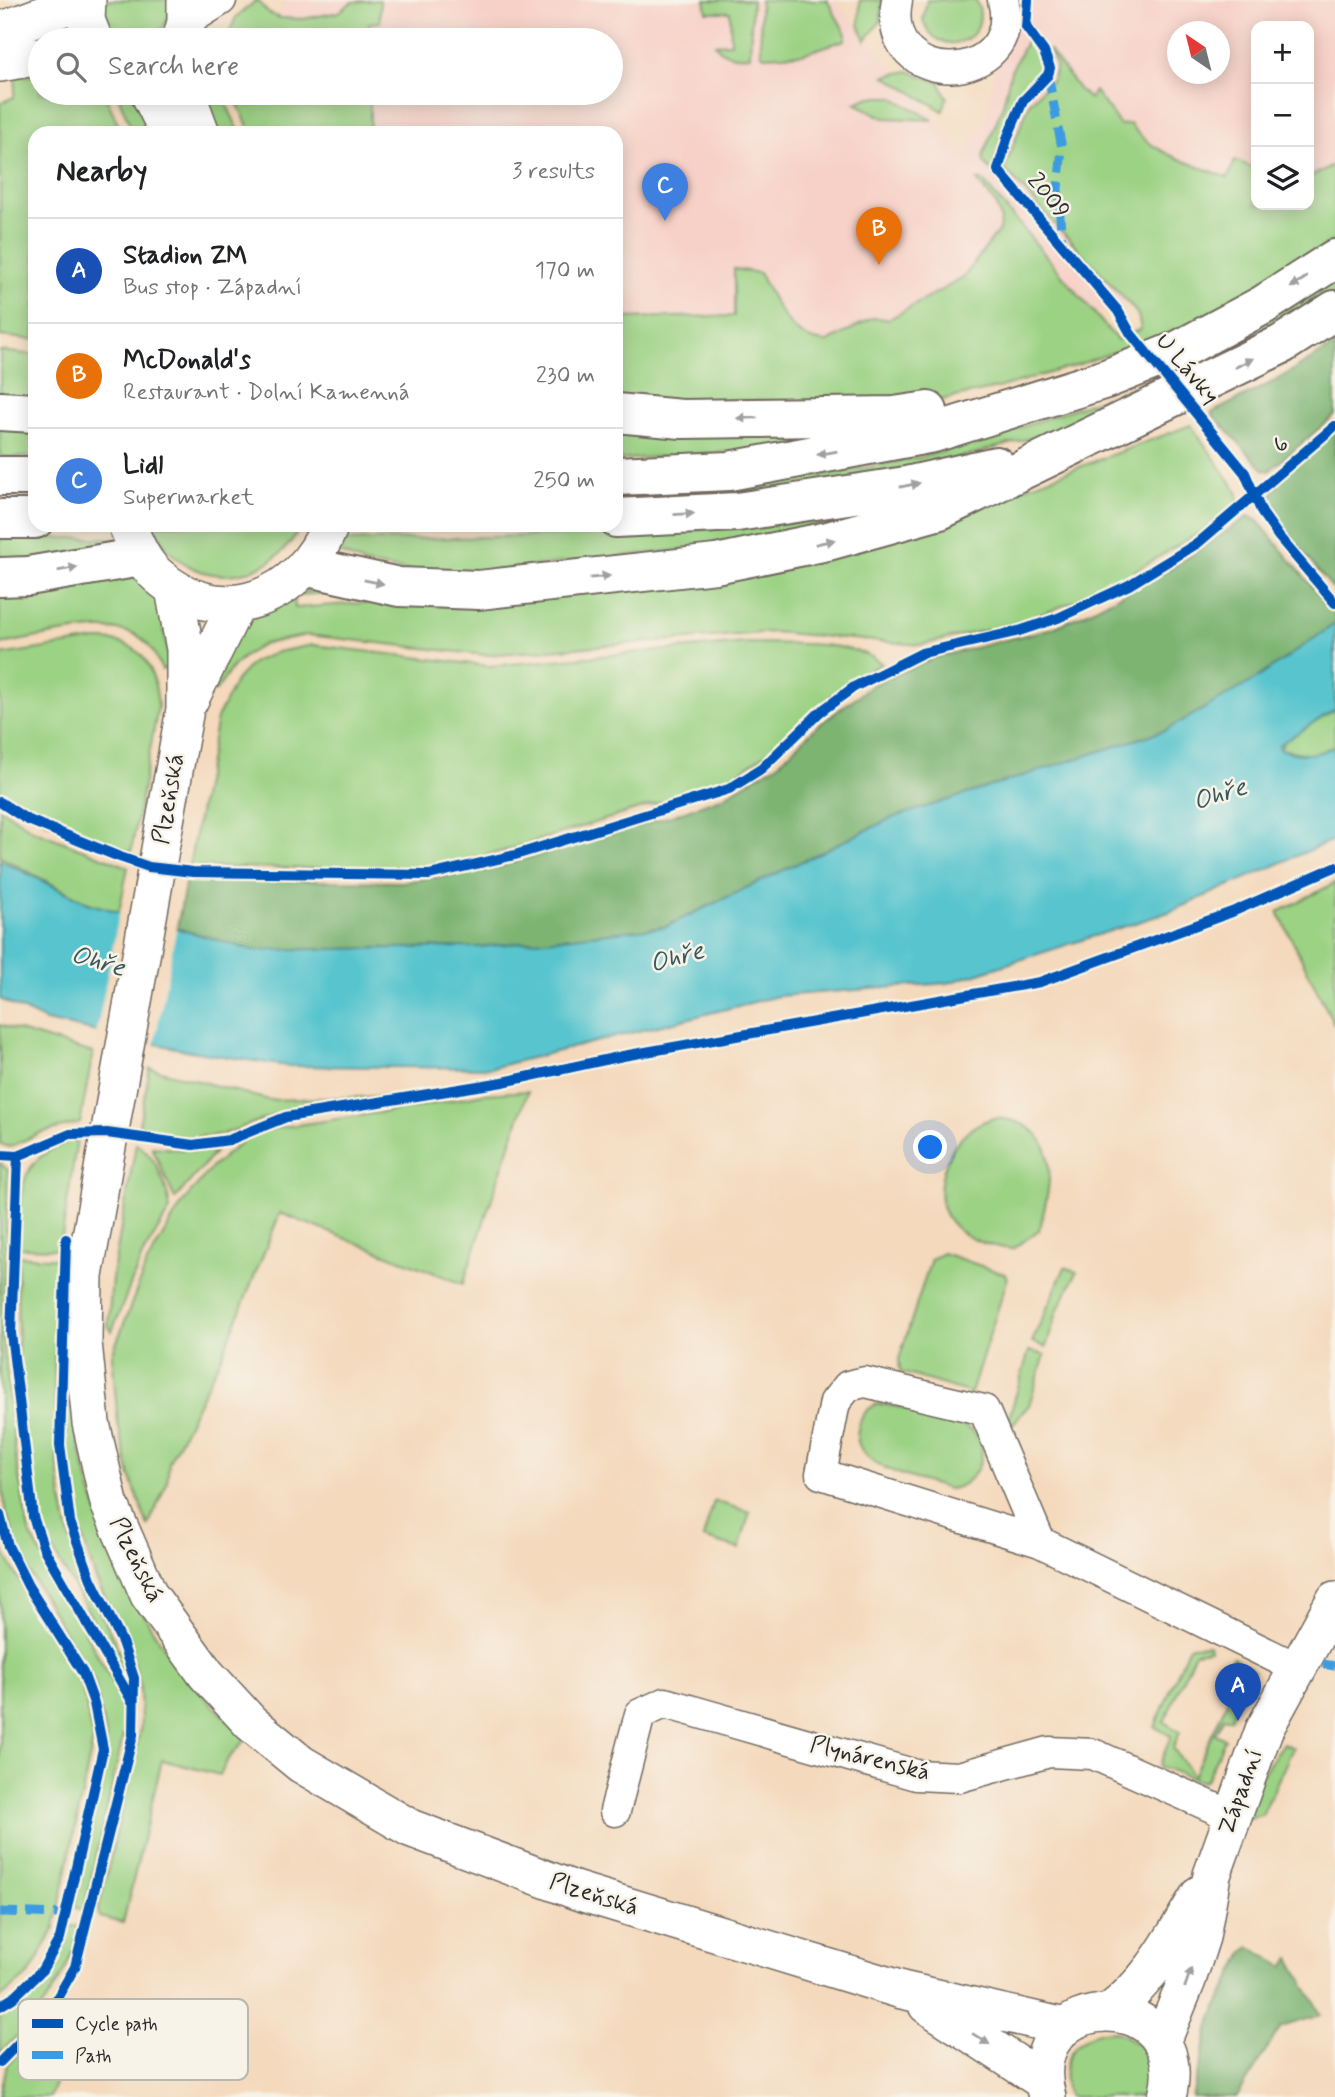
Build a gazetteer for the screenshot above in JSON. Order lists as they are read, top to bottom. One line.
{"streets":{"street":["Plzeňská","Plynárenská","Západní"],"cycle path":["2009","6"]},"crossings":[["Plzeňská","Západní"],["Plynárenská","Západní"]],"water":["Ohře"],"legend":["Cycle path","Path"],"north":"top left","page":{"map_buttons":["+","−"],"search":"Search here","heading":["Nearby","3 results"],"pins":["C","B","A"],"list":[{"mark":"A","name":"Stadion ZM","note":"Bus stop · Západní","value":"170 m"},{"mark":"B","name":"McDonald's","note":"Restaurant · Dolní Kamenná","value":"230 m"},{"mark":"C","name":"Lidl","note":"Supermarket","value":"250 m"}]}}
